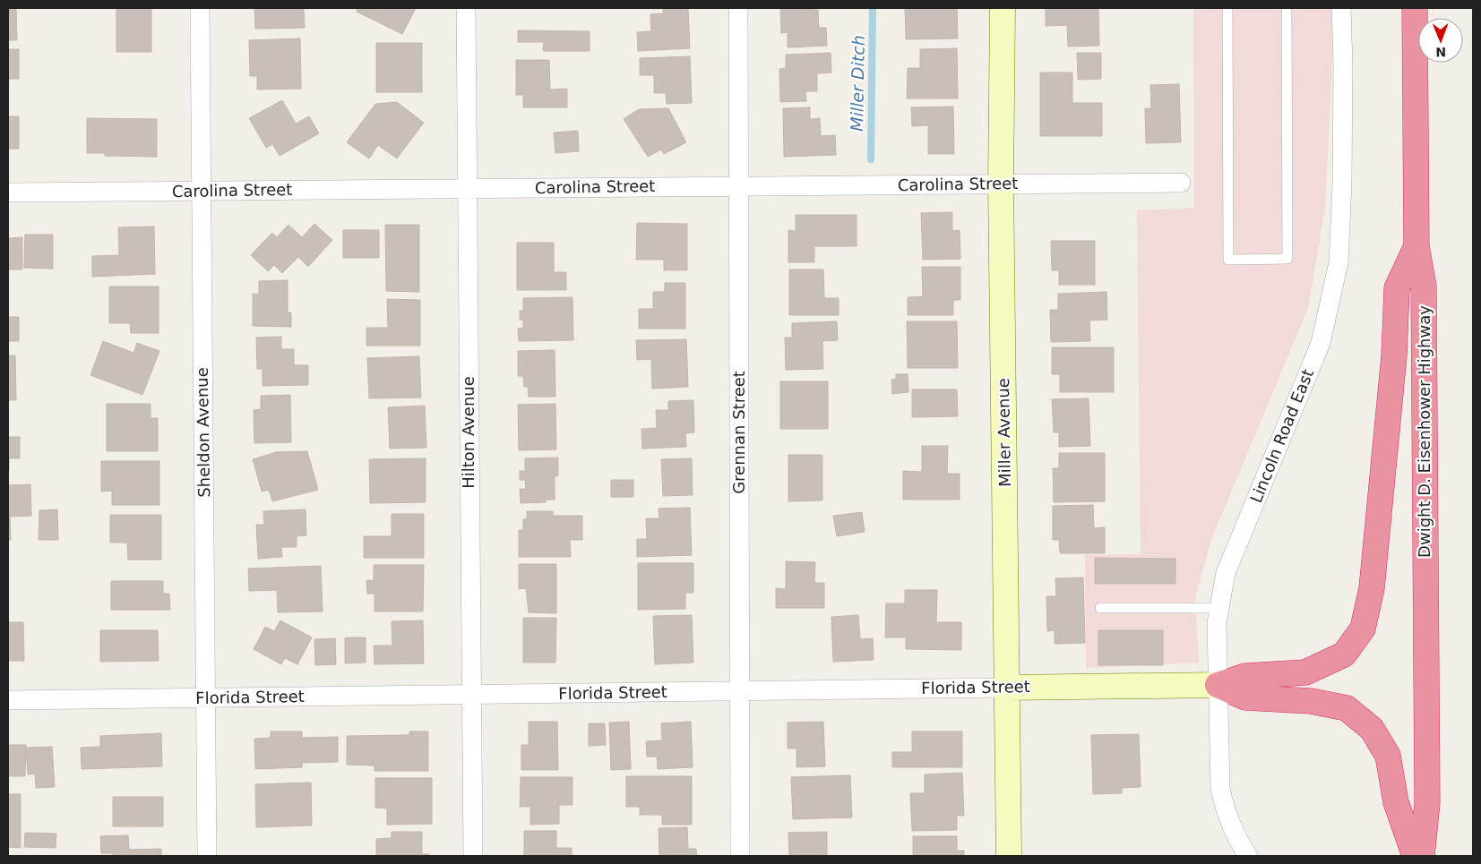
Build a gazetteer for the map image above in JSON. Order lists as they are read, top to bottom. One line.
{"streets":{"highway":["Dwight D. Eisenhower Highway"],"street":["Carolina Street","Sheldon Avenue","Hilton Avenue","Grennan Street","Miller Avenue","Lincoln Road East","Florida Street"]},"crossings":[["Carolina Street","Sheldon Avenue"],["Carolina Street","Hilton Avenue"],["Carolina Street","Grennan Street"],["Carolina Street","Miller Avenue"],["Sheldon Avenue","Florida Street"],["Hilton Avenue","Florida Street"],["Grennan Street","Florida Street"],["Miller Avenue","Florida Street"],["Lincoln Road East","Florida Street"]],"water":["Miller Ditch"],"north":"bottom"}
